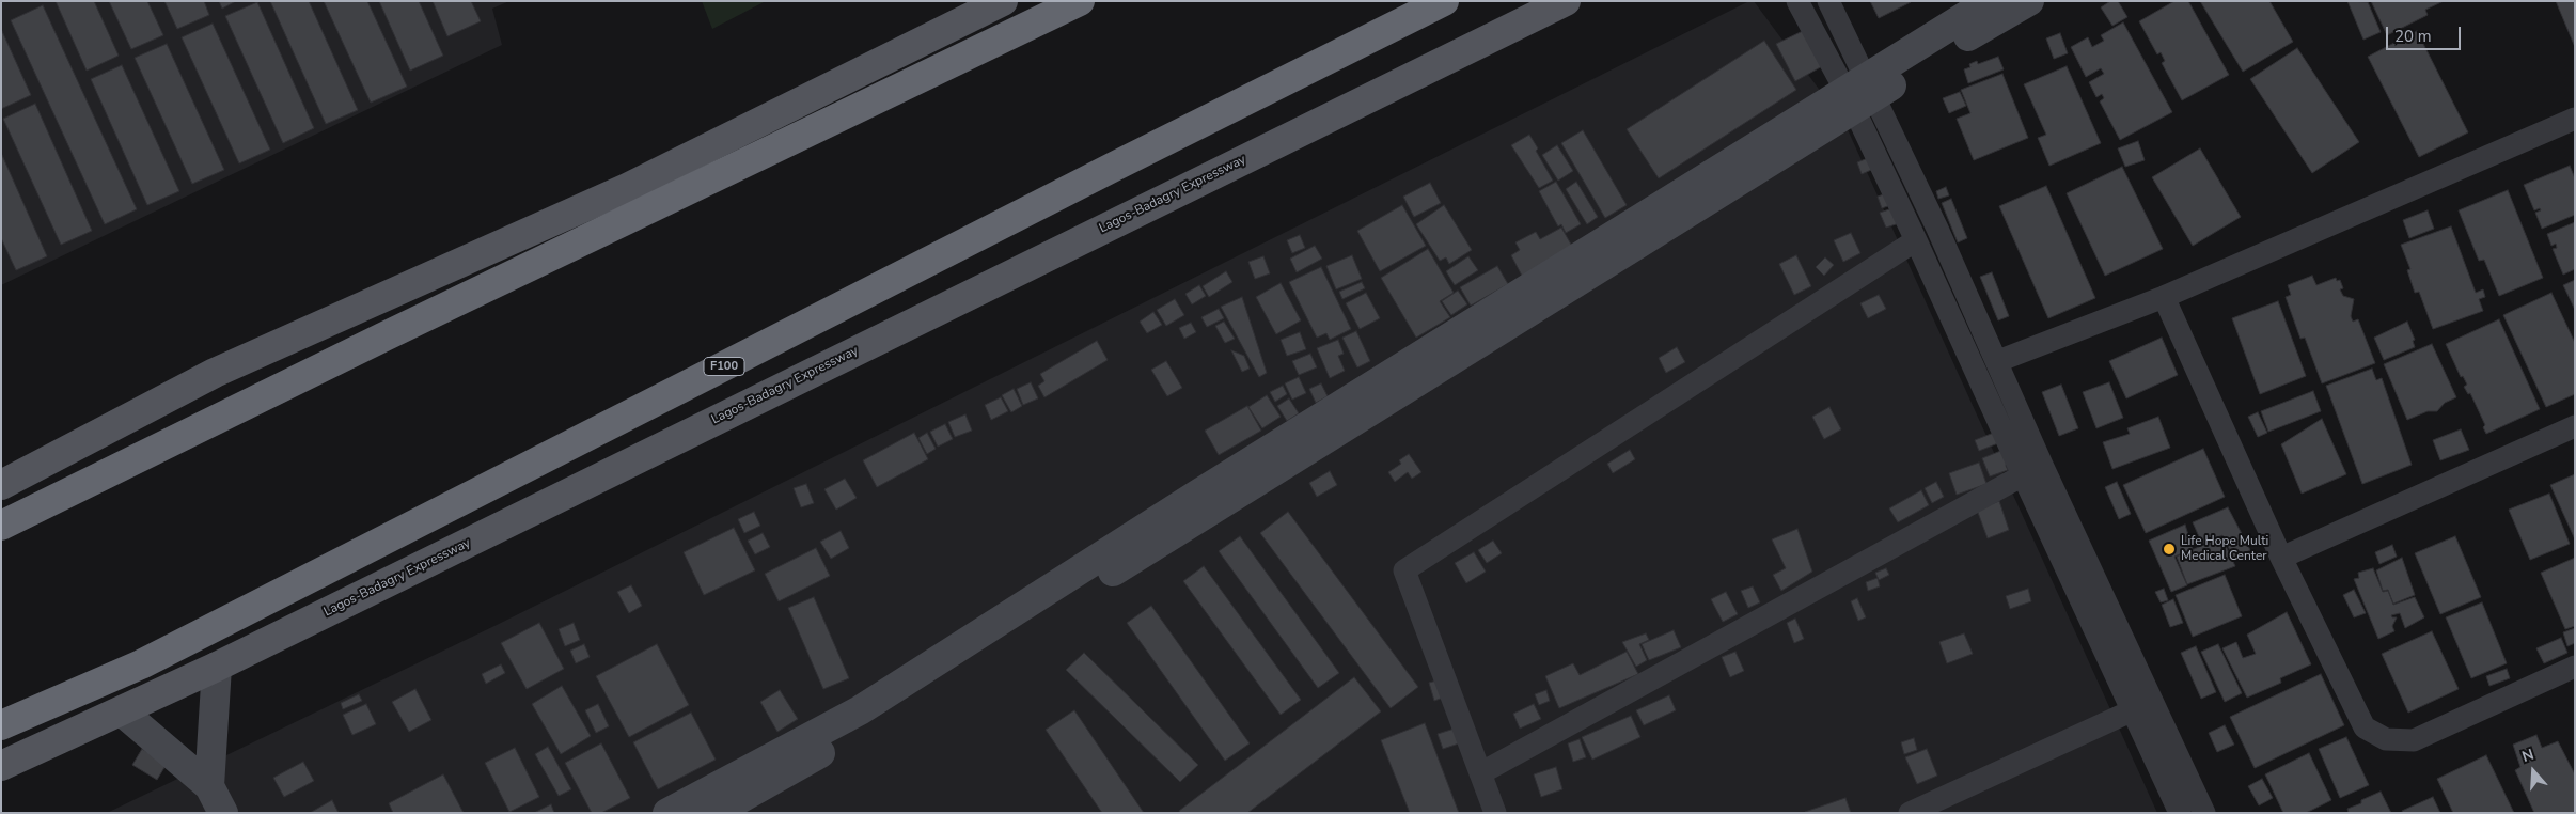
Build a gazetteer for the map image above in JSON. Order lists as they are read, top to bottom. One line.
{"streets":{"highway":["F100"],"main road":["Lagos-Badagry Expressway"]},"places":["Life Hope Multi Medical Center"],"scale_bar":"20 m","north":"top"}
